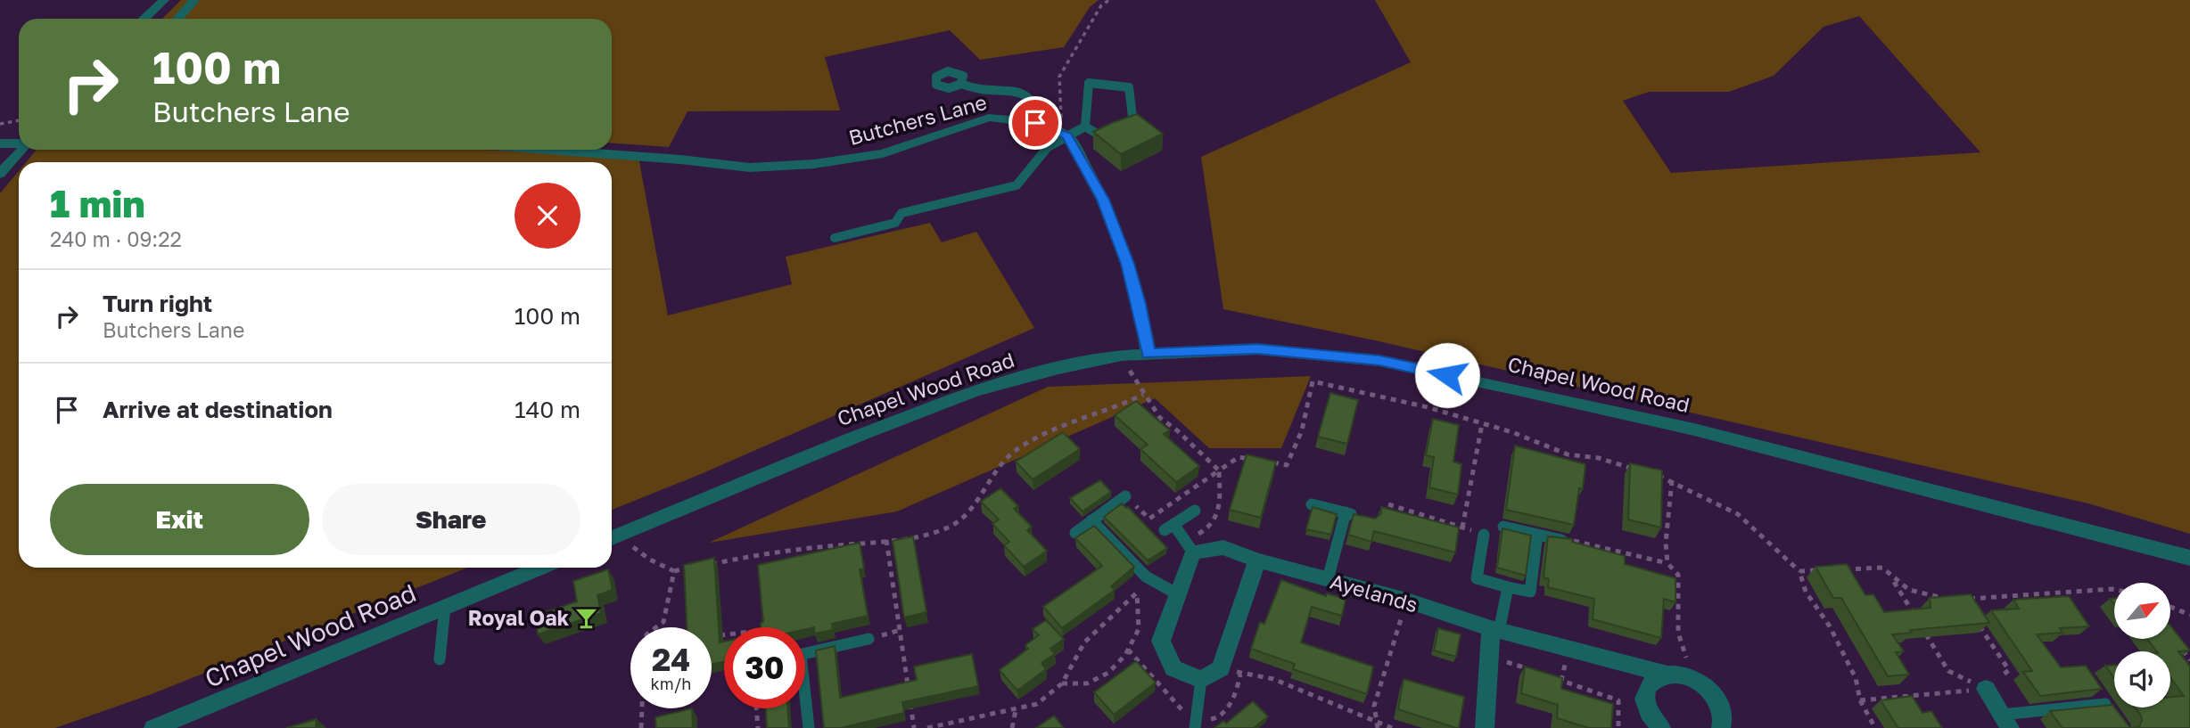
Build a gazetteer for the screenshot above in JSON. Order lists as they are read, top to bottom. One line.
{"streets":{"street":["Butchers Lane","Chapel Wood Road","Ayelands"]},"places":{"bar":["Royal Oak"]},"north":"top right","page":{"turn":["100 m","Butchers Lane"],"heading":["1 min","240 m · 09:22"],"list":[{"name":"Turn right","note":"Butchers Lane","value":"100 m"},{"name":"Arrive at destination","value":"140 m"}],"buttons":["Exit","Share"],"speed":"24 km/h","limit":"30"}}
